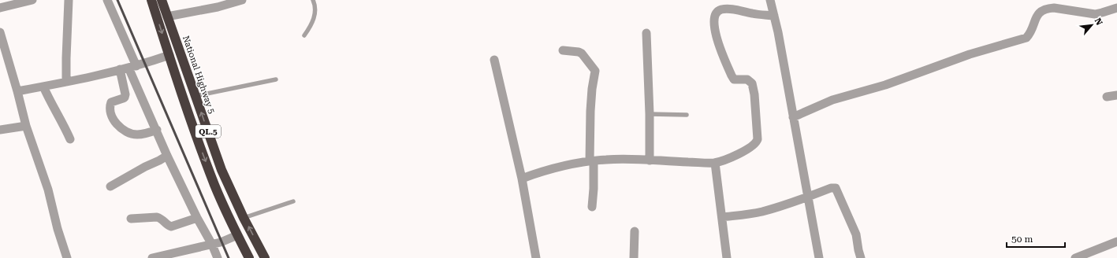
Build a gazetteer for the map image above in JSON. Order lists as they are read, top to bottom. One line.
{"streets":{"highway":["National Highway 5","QL.5"]},"scale_bar":"50 m","north":"top right"}
